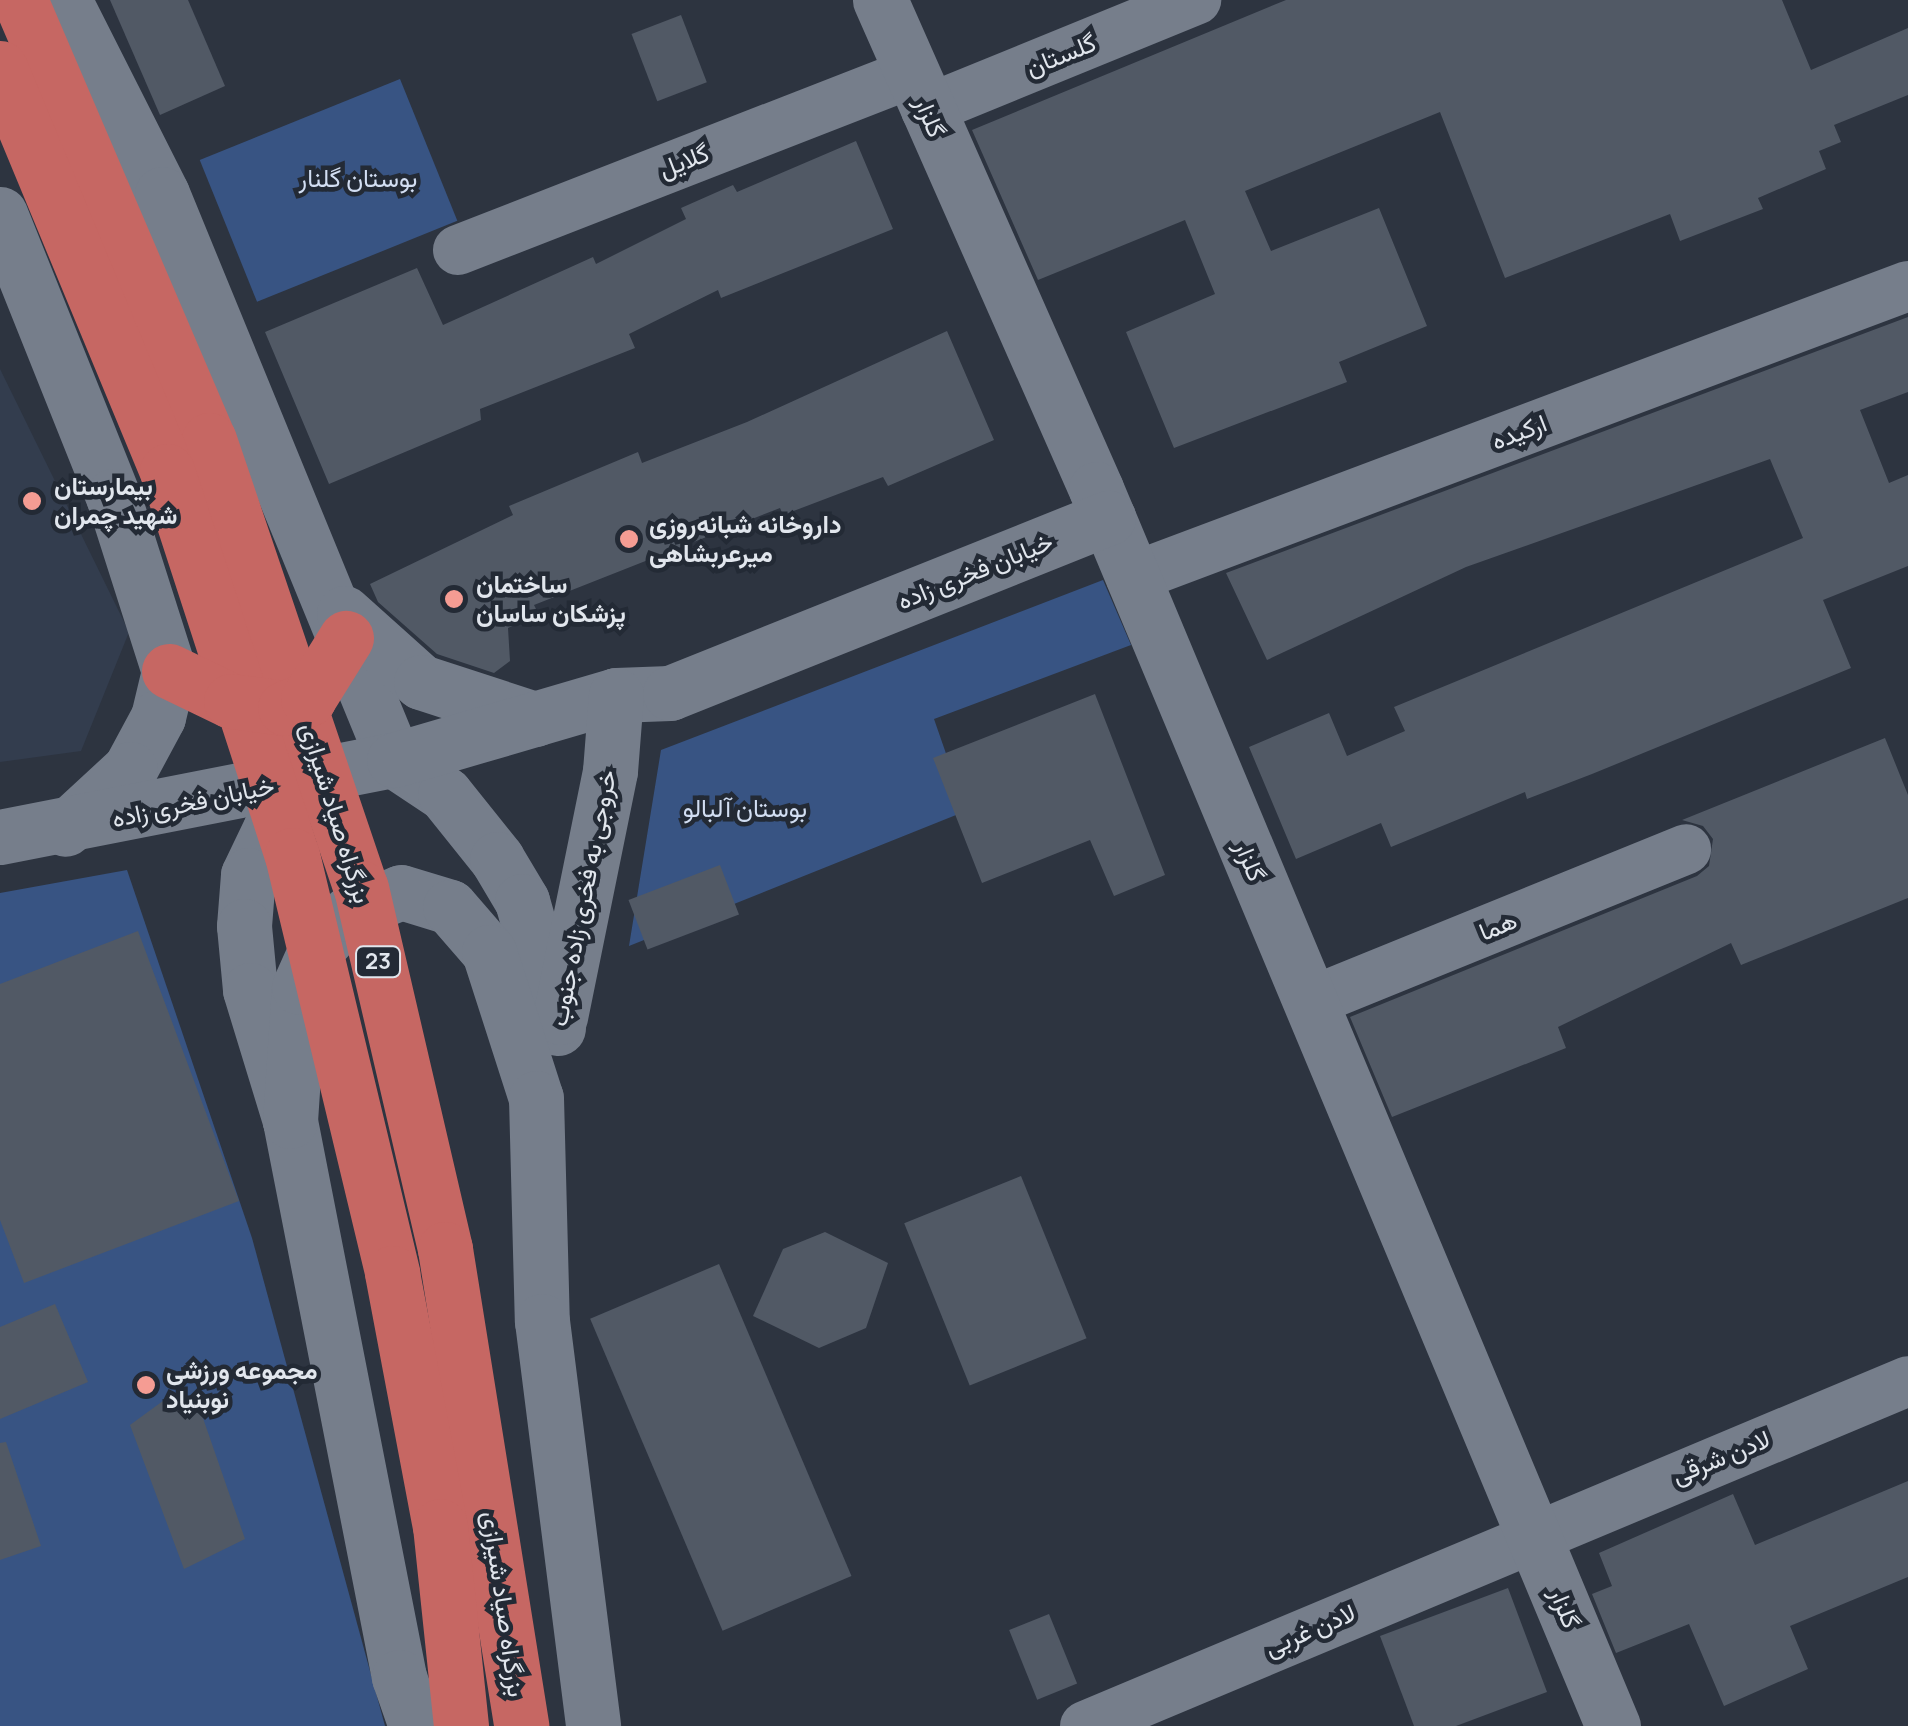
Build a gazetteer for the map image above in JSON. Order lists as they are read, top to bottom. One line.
{"streets":{"highway":["بزرگراه صیاد شیرازی","23"],"main road":["گلزار","خیابان فخری زاده","خروجی به فخری زاده جنوب"],"street":["گلستان","گلایل","ارکیده","هما","لادن شرقی","لادن غربی"]},"crossings":[["گلستان","گلزار"],["گلستان","گلایل"],["گلزار","گلایل"],["گلزار","ارکیده"],["گلزار","خیابان فخری زاده"],["گلزار","هما"],["گلزار","لادن شرقی"],["گلزار","لادن غربی"],["خیابان فخری زاده","خروجی به فخری زاده جنوب"],["لادن شرقی","لادن غربی"]],"parks":["بوستان گلنار","بوستان آلبالو"],"places":["بیمارستان شهید چمران","داروخانه شبانه‌روزی میرعربشاهی","ساختمان پزشکان ساسان","مجموعه ورزشی نوبنیاد"]}
